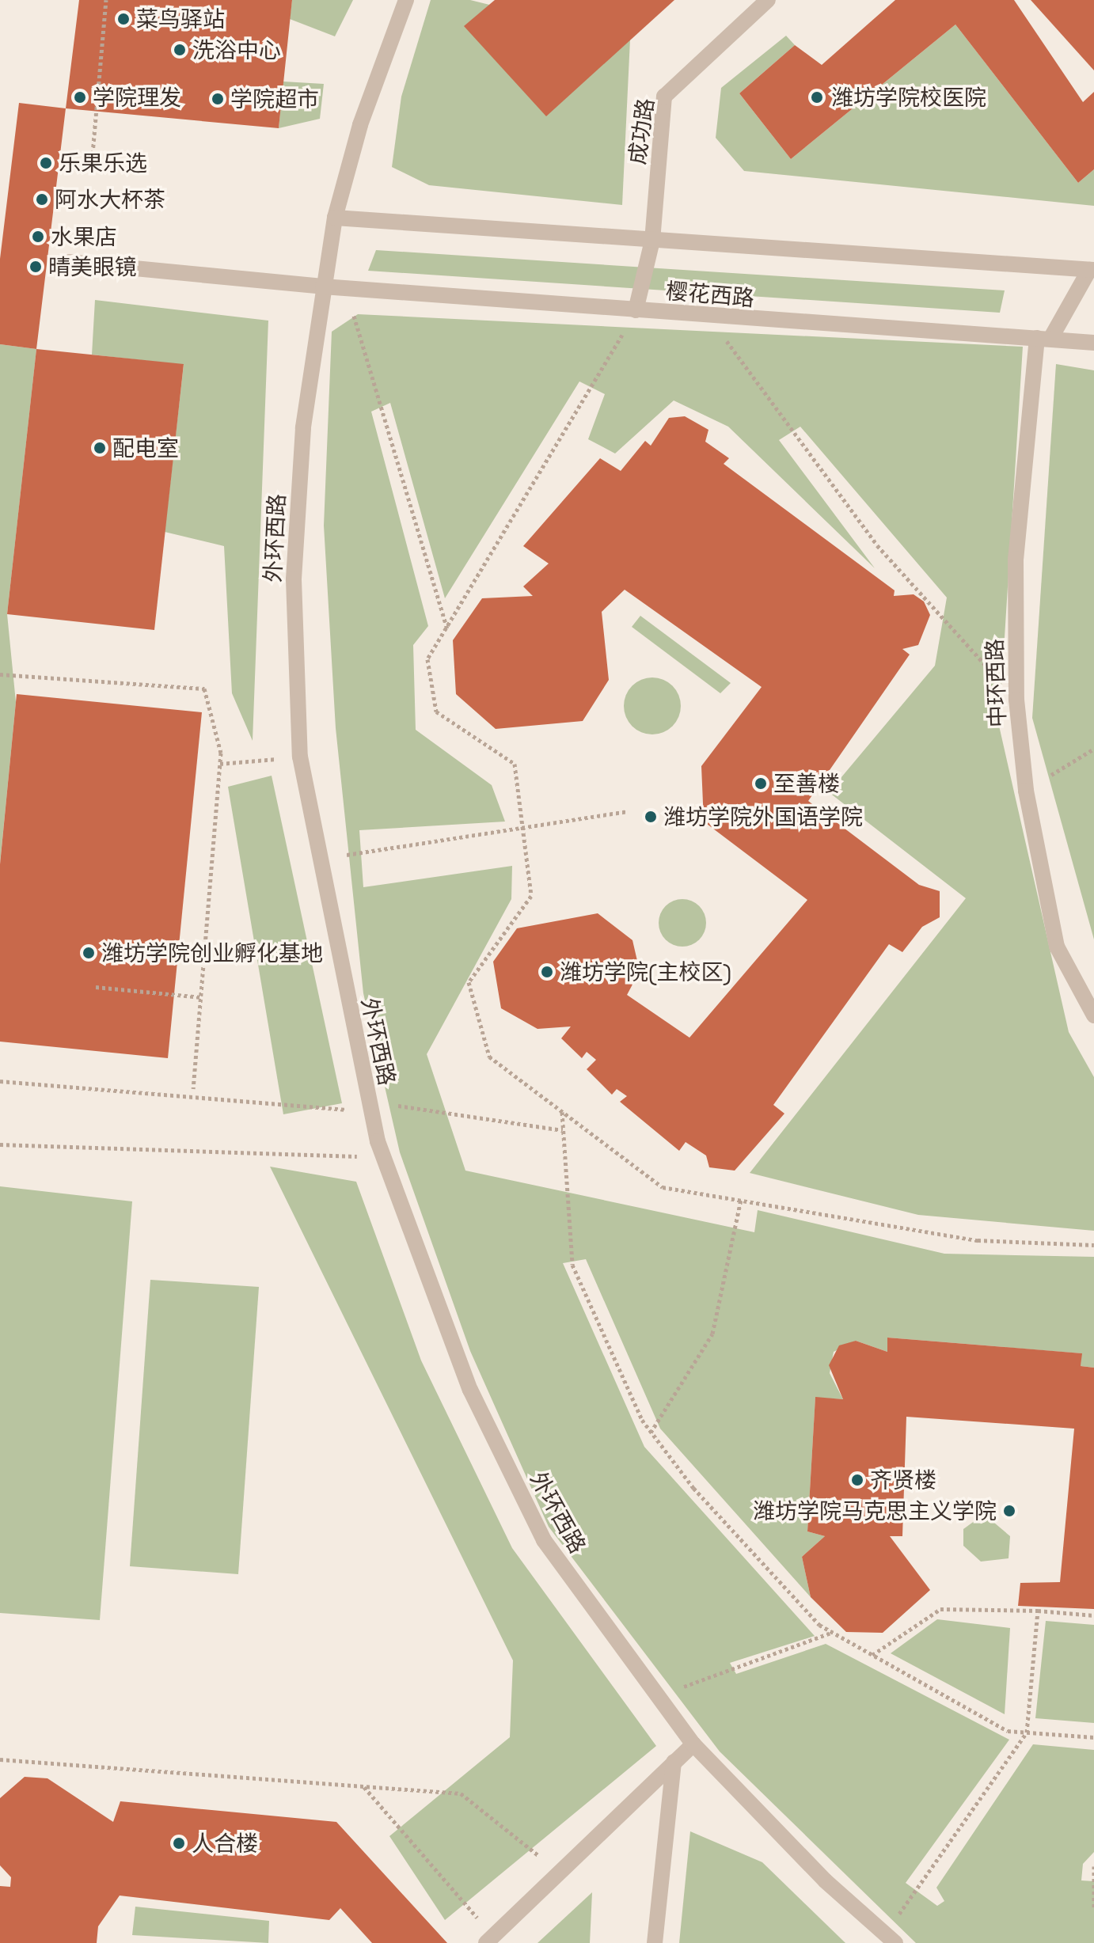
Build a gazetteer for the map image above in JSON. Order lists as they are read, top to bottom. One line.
{"streets":{"street":["成功路","樱花西路","外环西路","中环西路"]},"crossings":[["成功路","樱花西路"],["樱花西路","外环西路"],["樱花西路","中环西路"]],"places":["菜鸟驿站","洗浴中心","学院理发","潍坊学院校医院","学院超市","乐果乐选","阿水大杯茶","水果店","晴美眼镜","配电室","至善楼","潍坊学院外国语学院","潍坊学院创业孵化基地","潍坊学院(主校区)","齐贤楼","潍坊学院马克思主义学院","人合楼"]}
